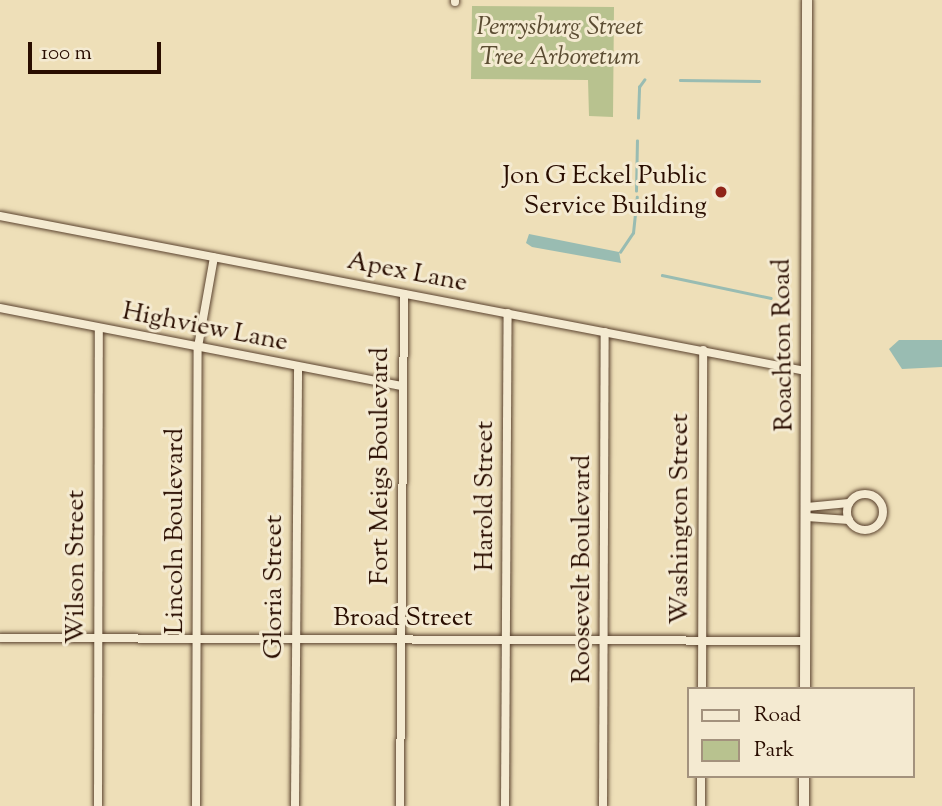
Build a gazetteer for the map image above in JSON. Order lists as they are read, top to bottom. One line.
{"streets":{"street":["Apex Lane","Highview Lane","Roachton Road","Fort Meigs Boulevard","Harold Street","Washington Street","Lincoln Boulevard","Wilson Street","Roosevelt Boulevard","Gloria Street","Broad Street"]},"crossings":[["Apex Lane","Roachton Road"],["Apex Lane","Fort Meigs Boulevard"],["Apex Lane","Harold Street"],["Apex Lane","Washington Street"],["Apex Lane","Lincoln Boulevard"],["Apex Lane","Roosevelt Boulevard"],["Highview Lane","Fort Meigs Boulevard"],["Highview Lane","Lincoln Boulevard"],["Highview Lane","Wilson Street"],["Highview Lane","Gloria Street"],["Roachton Road","Broad Street"],["Fort Meigs Boulevard","Broad Street"],["Harold Street","Broad Street"],["Washington Street","Broad Street"],["Lincoln Boulevard","Broad Street"],["Wilson Street","Broad Street"],["Roosevelt Boulevard","Broad Street"],["Gloria Street","Broad Street"]],"parks":["Perrysburg Street Tree Arboretum"],"places":["Jon G Eckel Public Service Building"],"legend":["Road","Park"],"scale_bar":"100 m"}
